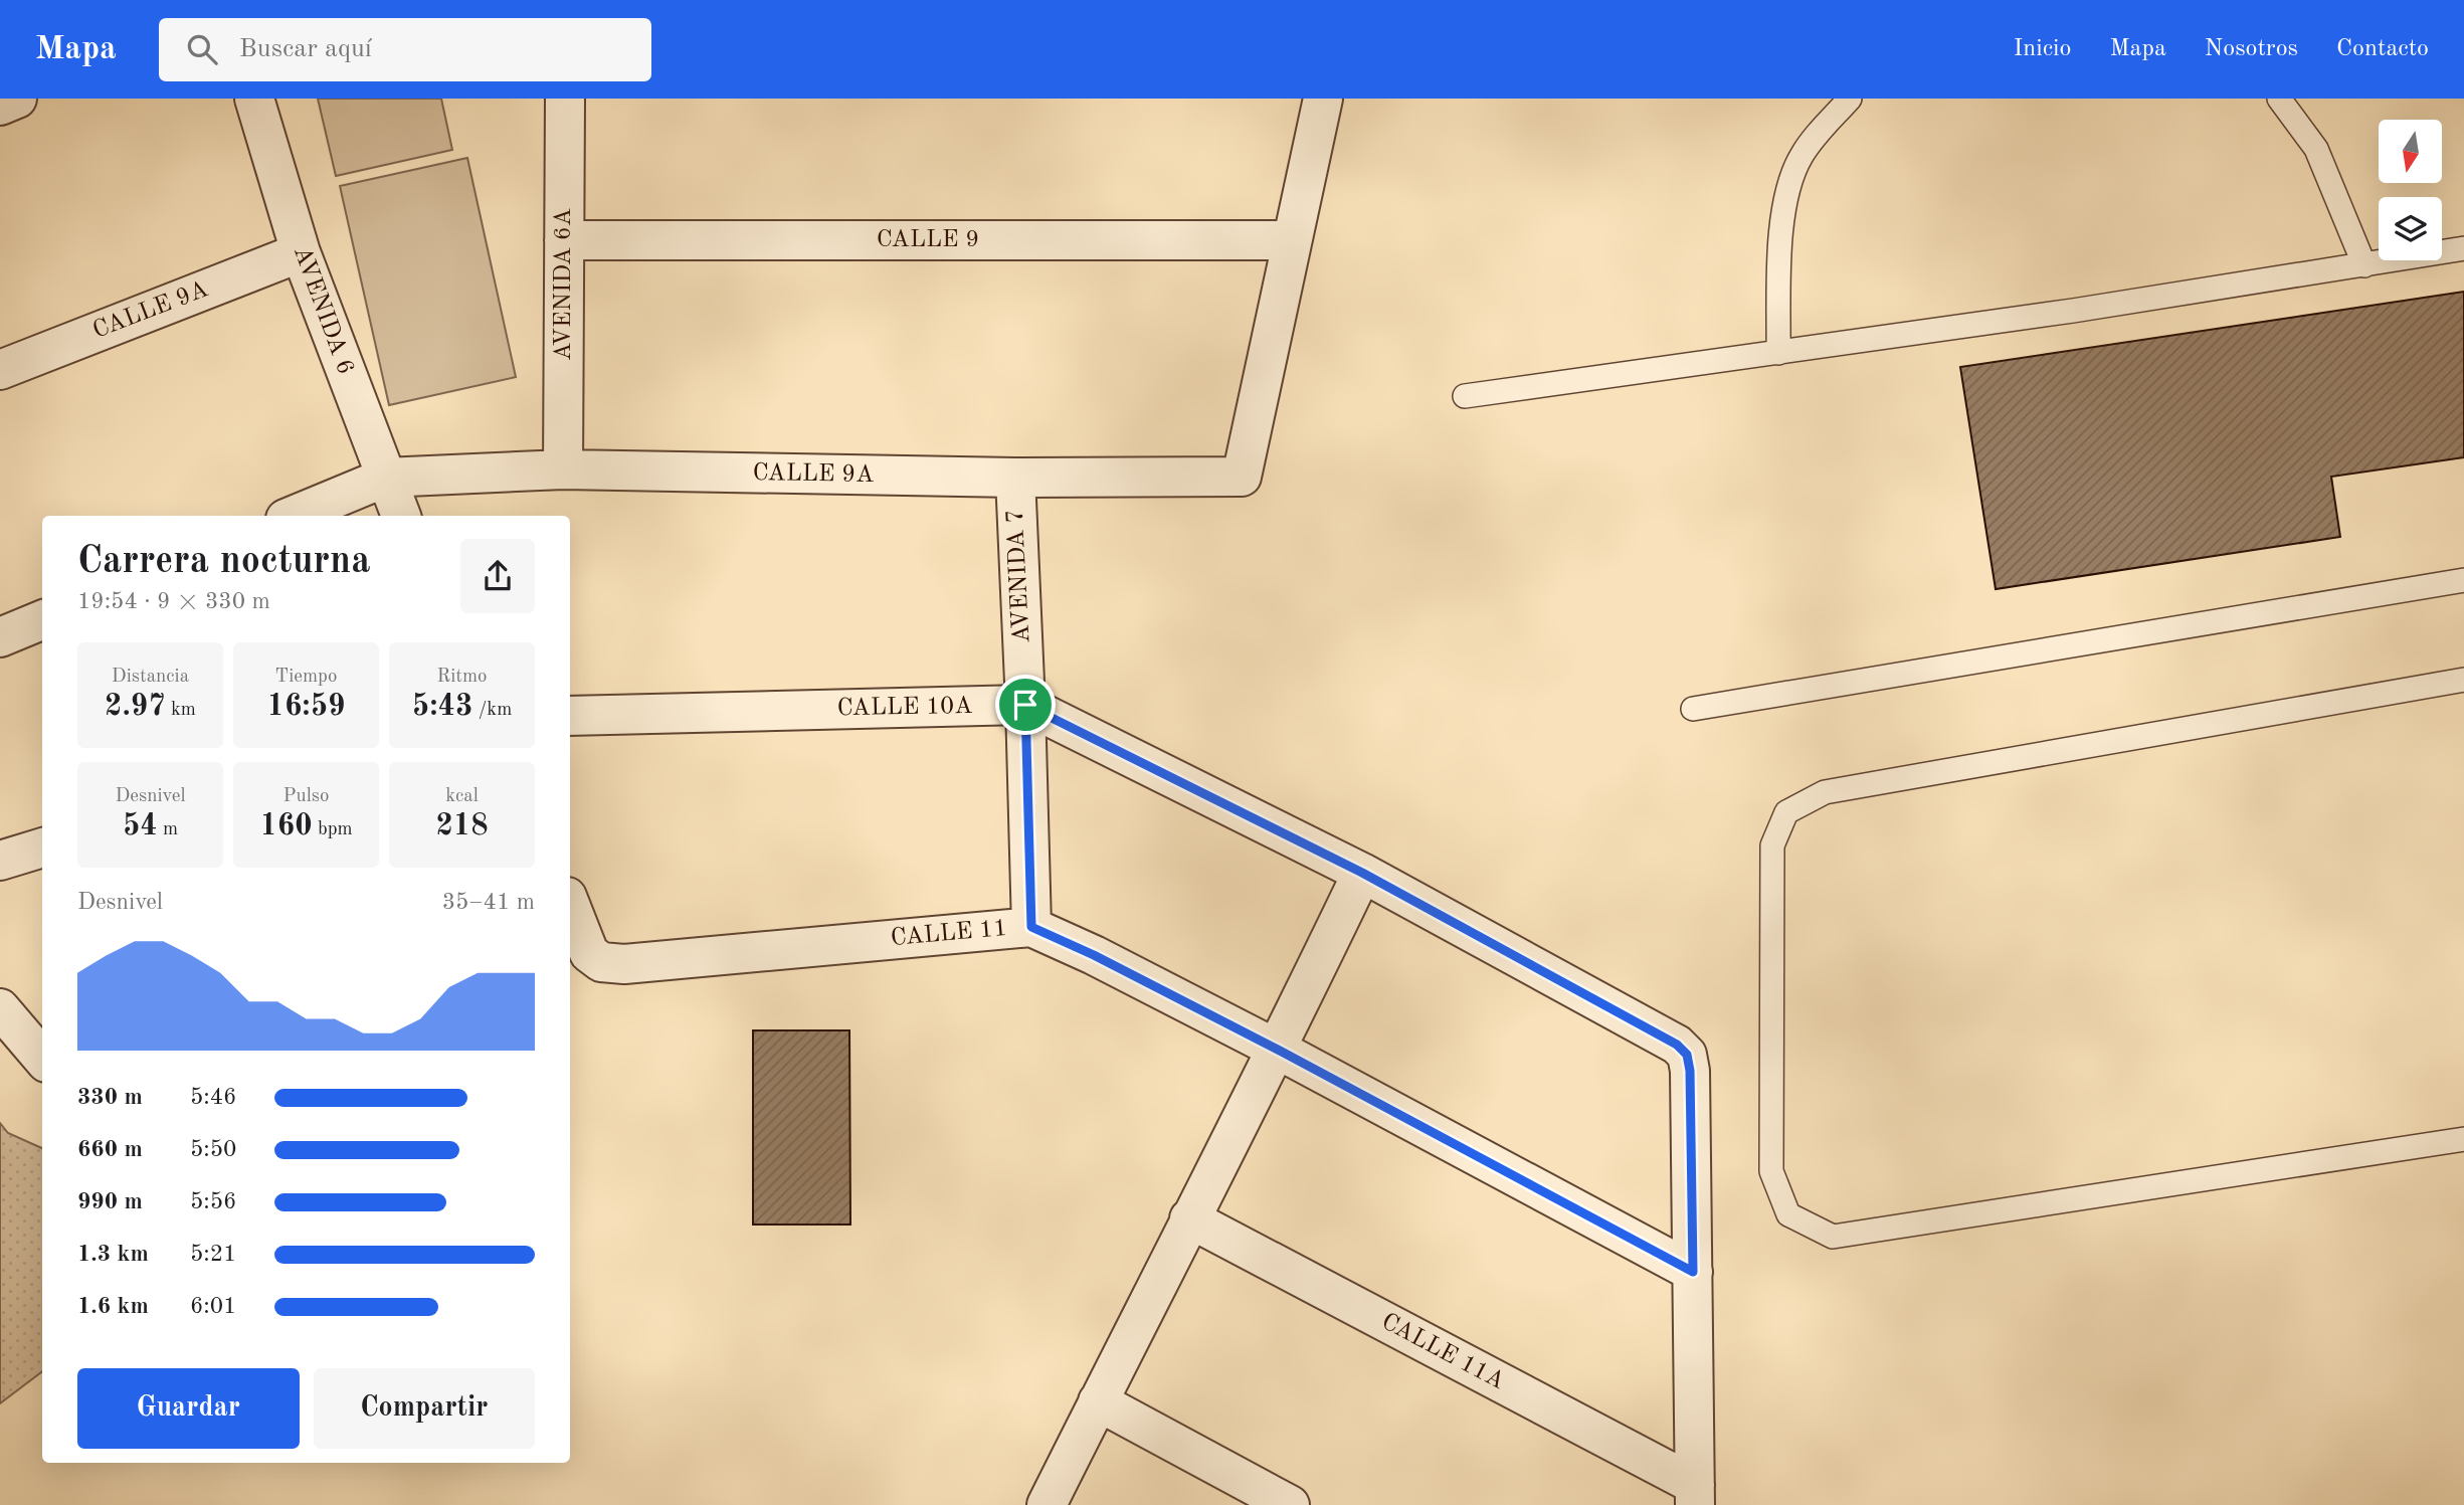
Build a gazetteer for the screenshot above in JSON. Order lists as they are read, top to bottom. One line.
{"streets":{"street":["CALLE 9","AVENIDA 6A","CALLE 9A","AVENIDA 6","AVENIDA 7","CALLE 10A","CALLE 11","CALLE 11A"]},"crossings":[["CALLE 9","AVENIDA 6A"],["CALLE 9","CALLE 9A"],["AVENIDA 6A","CALLE 9A"],["CALLE 9A","AVENIDA 6"],["CALLE 9A","AVENIDA 7"],["AVENIDA 7","CALLE 10A"],["AVENIDA 7","CALLE 11"],["CALLE 10A","CALLE 11"]],"north":"bottom","page":{"header":"Mapa","search":"Buscar aquí","nav":["Inicio","Mapa","Nosotros","Contacto"],"heading":["Carrera nocturna","19:54 · 9 × 330 m"],"stats":[["Distancia","2.97 km"],["Tiempo","16:59"],["Ritmo","5:43 /km"],["Desnivel","54 m"],["Pulso","160 bpm"],["kcal","218"]],"chart":["Desnivel","35–41 m"],"list":[{"name":"330 m","note":"5:46"},{"name":"660 m","note":"5:50"},{"name":"990 m","note":"5:56"},{"name":"1.3 km","note":"5:21"},{"name":"1.6 km","note":"6:01"}],"buttons":["Guardar","Compartir"]}}
